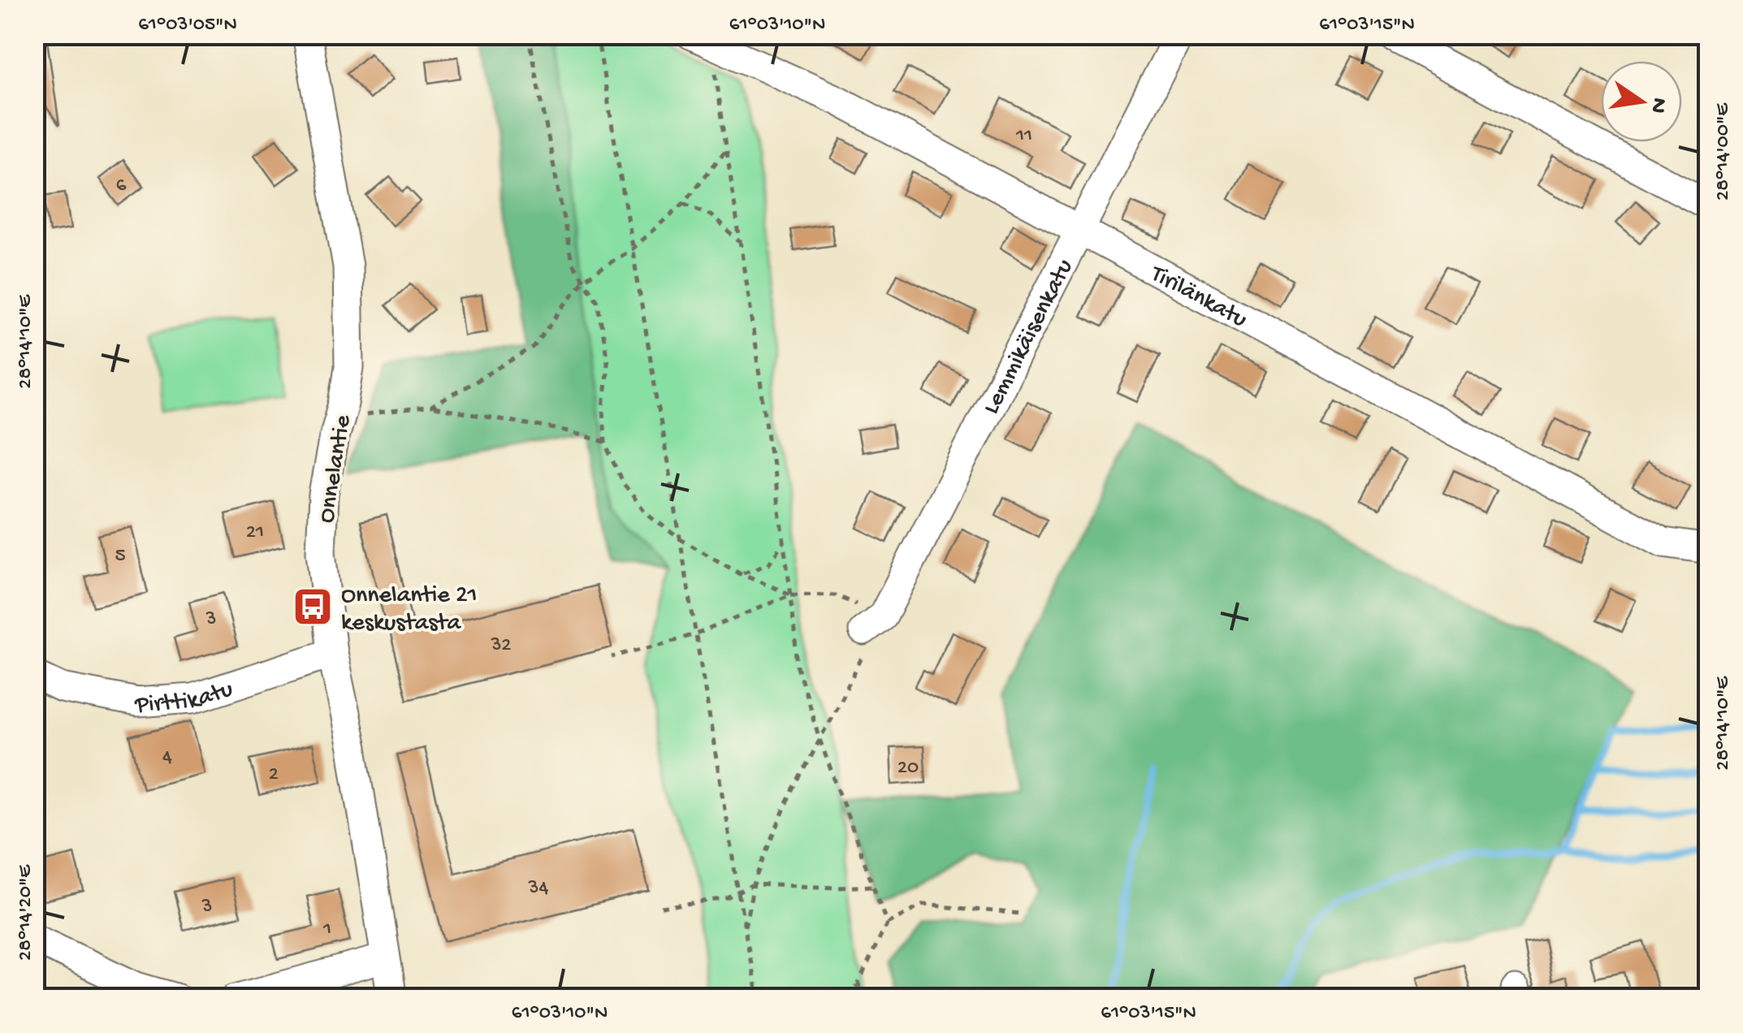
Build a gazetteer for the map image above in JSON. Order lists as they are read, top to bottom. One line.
{"streets":{"street":["Tirilänkatu","Lemmikäisenkatu","Onnelantie","Pirttikatu"]},"crossings":[["Tirilänkatu","Lemmikäisenkatu"],["Onnelantie","Pirttikatu"]],"places":{"bus stop":["Onnelantie 21 keskustasta"]},"house_numbers":["11","6","21","5","3","32","4","20","2","34","3","1"],"north":"right","coordinates":["61°03'05\"N","61°03'10\"N","61°03'15\"N","28°14'00\"E","28°14'10\"E","28°14'20\"E"]}
